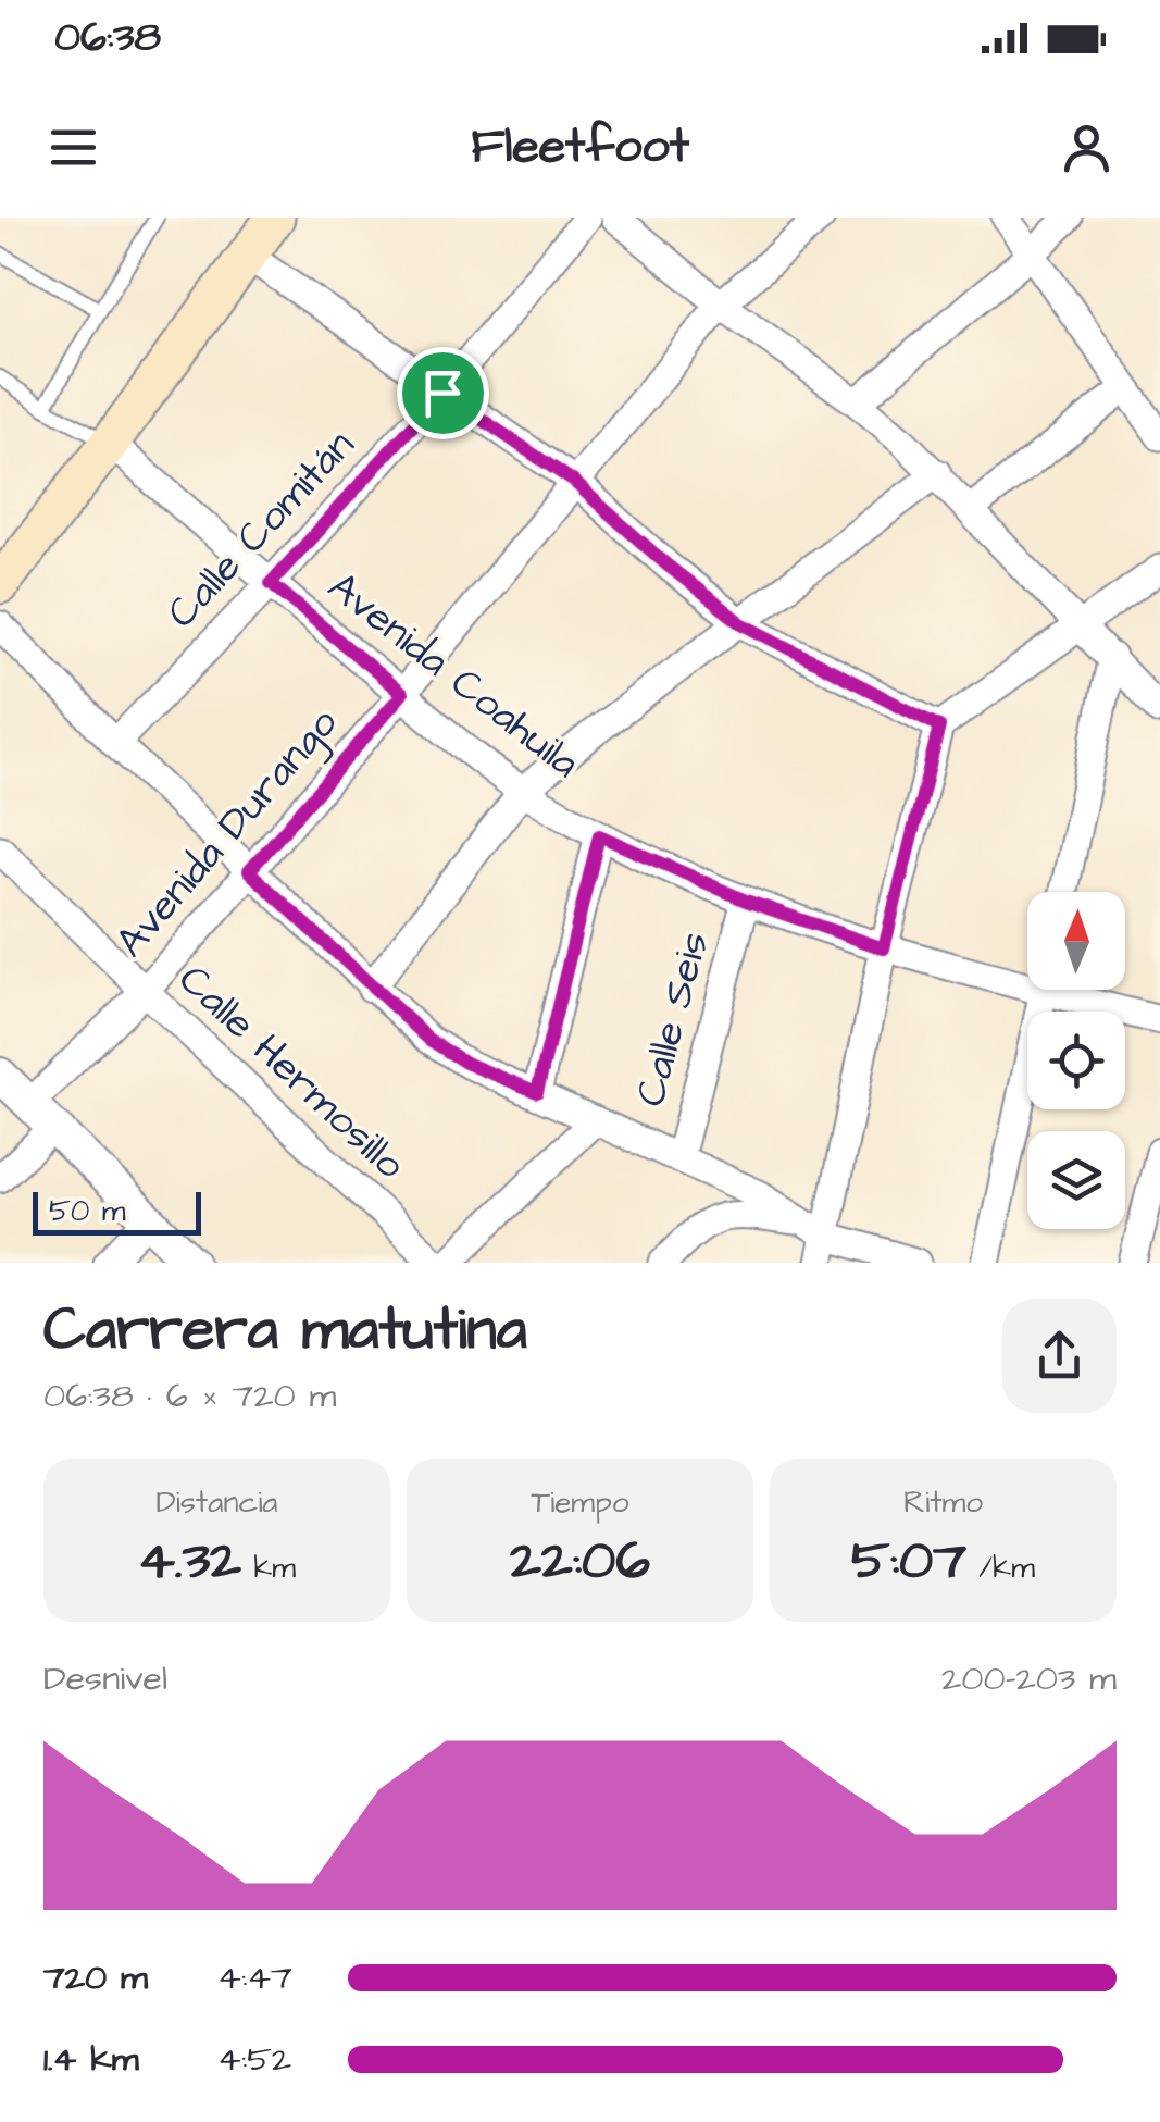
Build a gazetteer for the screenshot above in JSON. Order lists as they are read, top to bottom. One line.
{"streets":{"street":["Calle Comitán","Avenida Coahuila","Avenida Durango","Calle Seis","Calle Hermosillo"]},"crossings":[["Calle Comitán","Avenida Coahuila"],["Avenida Coahuila","Avenida Durango"],["Avenida Coahuila","Calle Seis"],["Avenida Durango","Calle Hermosillo"]],"scale_bar":"50 m","north":"top","page":{"status":"06:38","header":"Fleetfoot","scale":"50 m","heading":["Carrera matutina","06:38 · 6 × 720 m"],"stats":[["Distancia","4.32 km"],["Tiempo","22:06"],["Ritmo","5:07 /km"]],"chart":["Desnivel","200–203 m"],"list":[{"name":"720 m","note":"4:47"},{"name":"1.4 km","note":"4:52"}]}}
